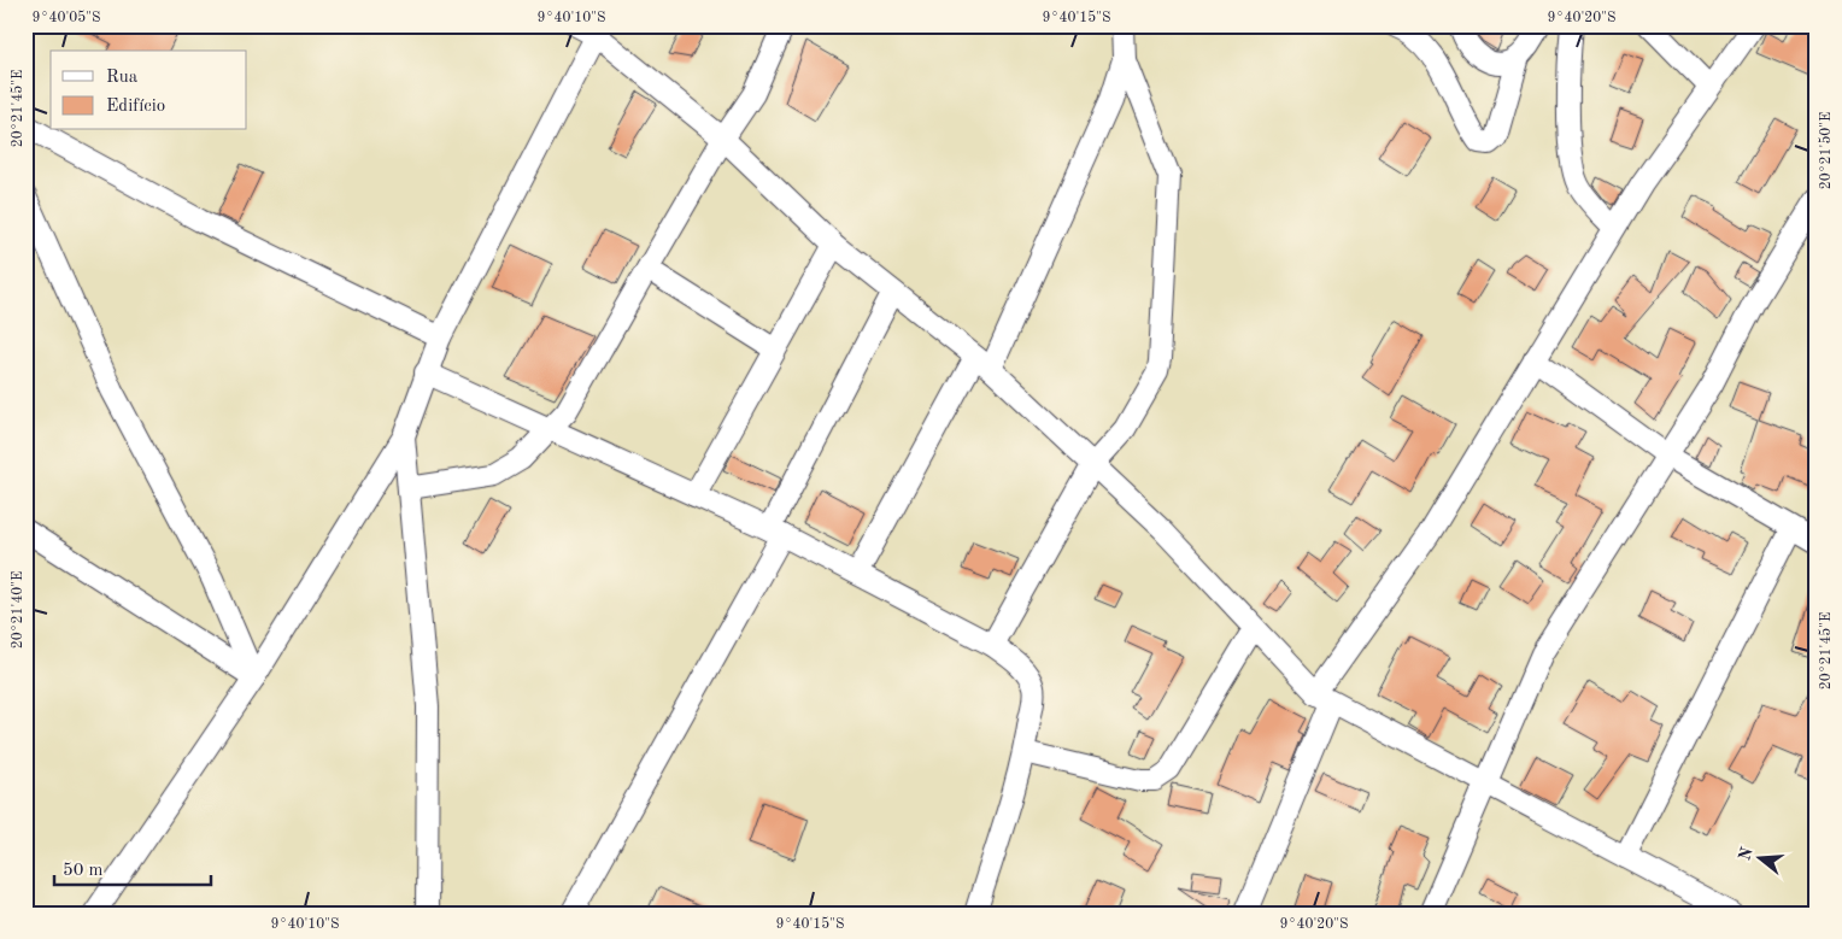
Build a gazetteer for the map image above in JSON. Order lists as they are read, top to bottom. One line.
{"legend":["Rua","Edifício"],"scale_bar":"50 m","north":"left","coordinates":["9°40'05\"S","9°40'10\"S","9°40'15\"S","9°40'20\"S","20°21'45\"E","20°21'50\"E","20°21'40\"E"]}
